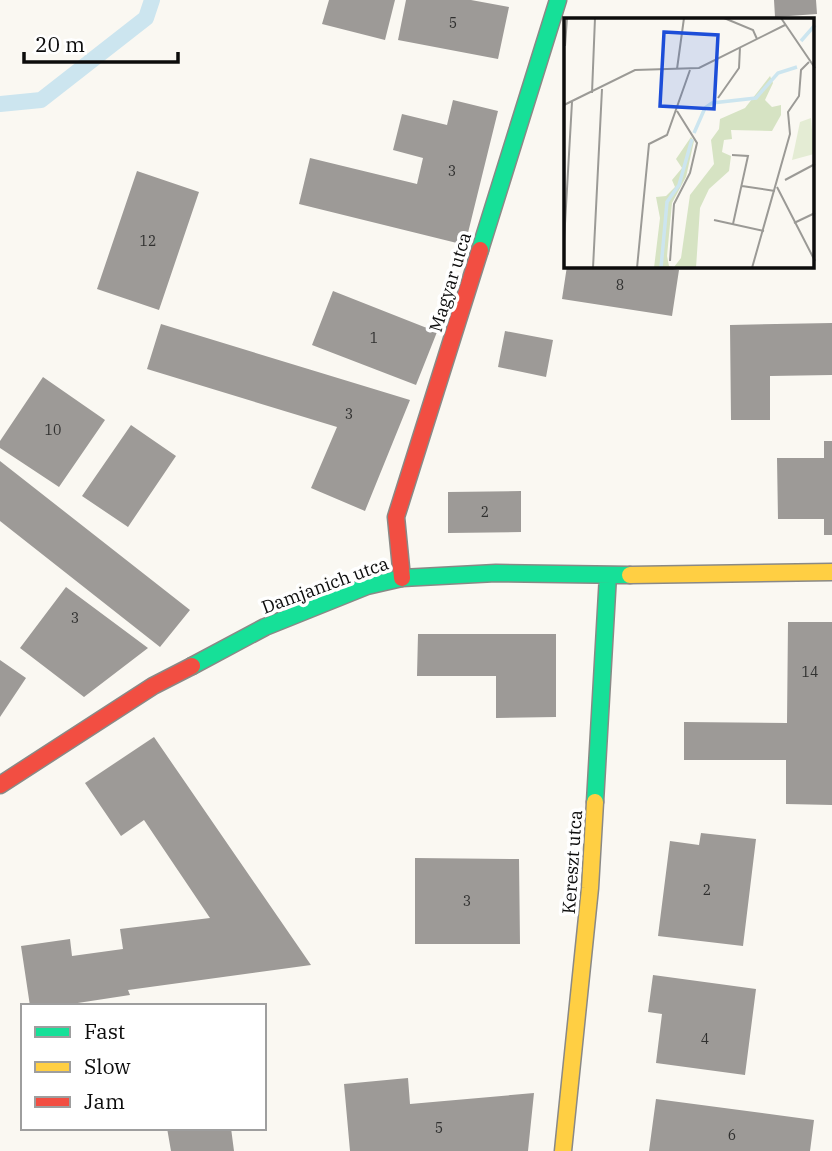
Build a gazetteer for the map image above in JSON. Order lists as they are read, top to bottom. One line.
{"streets":{"street":["Magyar utca","Damjanich utca","Kereszt utca"]},"crossings":[["Magyar utca","Damjanich utca"],["Damjanich utca","Kereszt utca"]],"house_numbers":["5","3","12","8","1","3","10","2","3","14","2","3","4","5","6"],"legend":["Fast","Slow","Jam"],"scale_bar":"20 m"}
